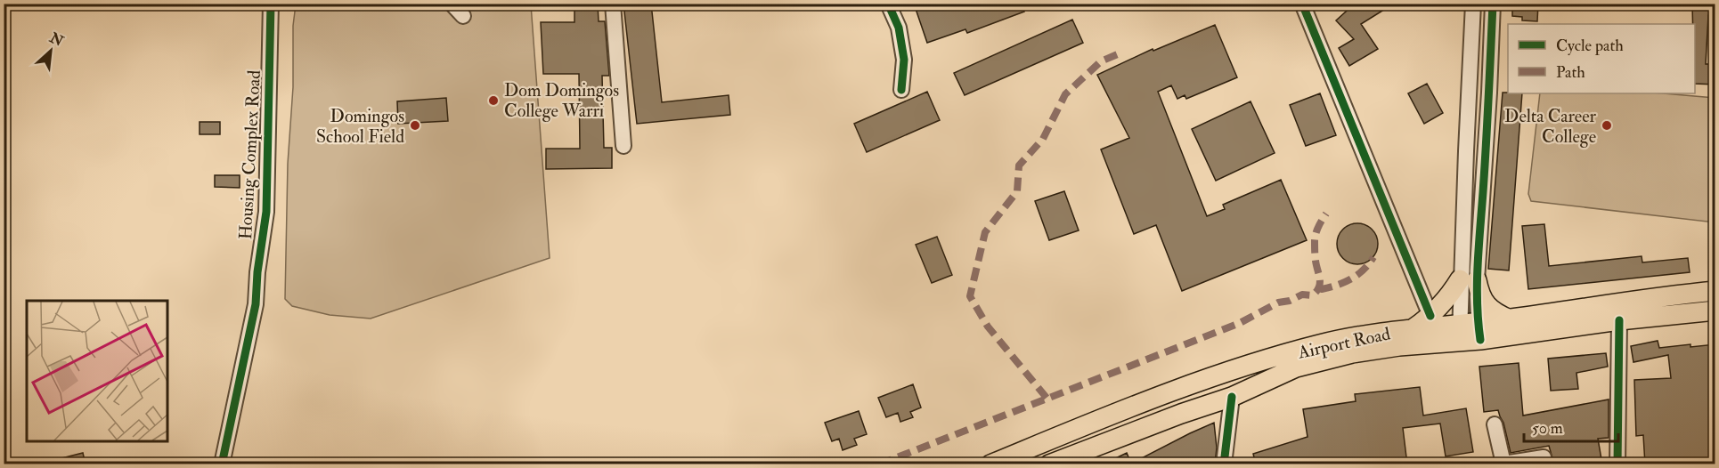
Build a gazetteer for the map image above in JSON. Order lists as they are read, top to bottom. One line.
{"streets":{"main road":["Airport Road"],"street":["Housing Complex Road"]},"places":["Dom Domingos College Warri","Domingos School Field","Delta Career College"],"legend":["Cycle path","Path"],"scale_bar":"50 m","north":"top right"}
